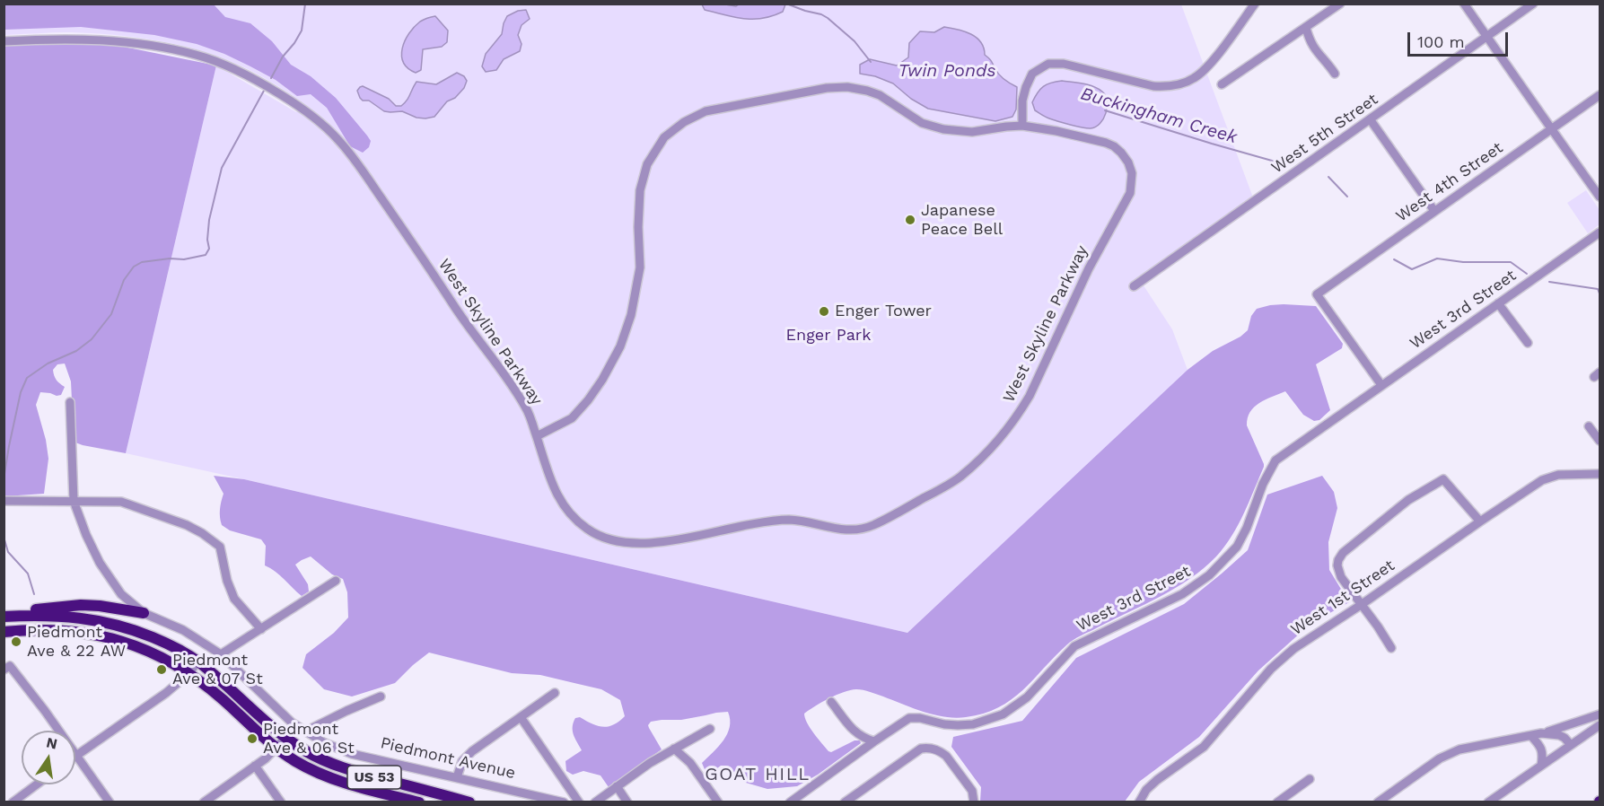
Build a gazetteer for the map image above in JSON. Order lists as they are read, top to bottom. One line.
{"streets":{"highway":["US 53"],"street":["West 5th Street","West 4th Street","West 3rd Street","West Skyline Parkway","West 1st Street","Piedmont Avenue"]},"crossings":[["West 4th Street","West 3rd Street"]],"districts":["GOAT HILL"],"water":["Twin Ponds","Buckingham Creek"],"parks":["Enger Park"],"places":["Japanese Peace Bell","Enger Tower","Piedmont Ave & 22 AW","Piedmont Ave & 07 St","Piedmont Ave & 06 St"],"scale_bar":"100 m","north":"top"}
